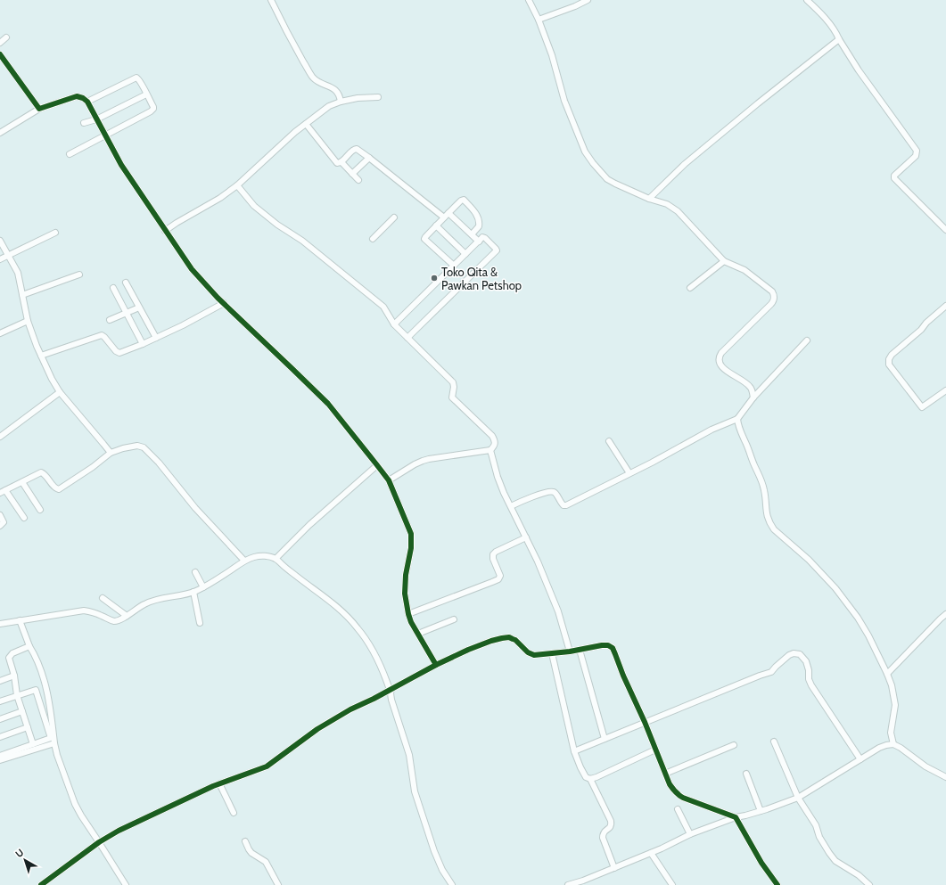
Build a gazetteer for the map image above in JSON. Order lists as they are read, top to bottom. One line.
{"places":["Toko Qita & Pawkan Petshop"],"north":"top left"}
